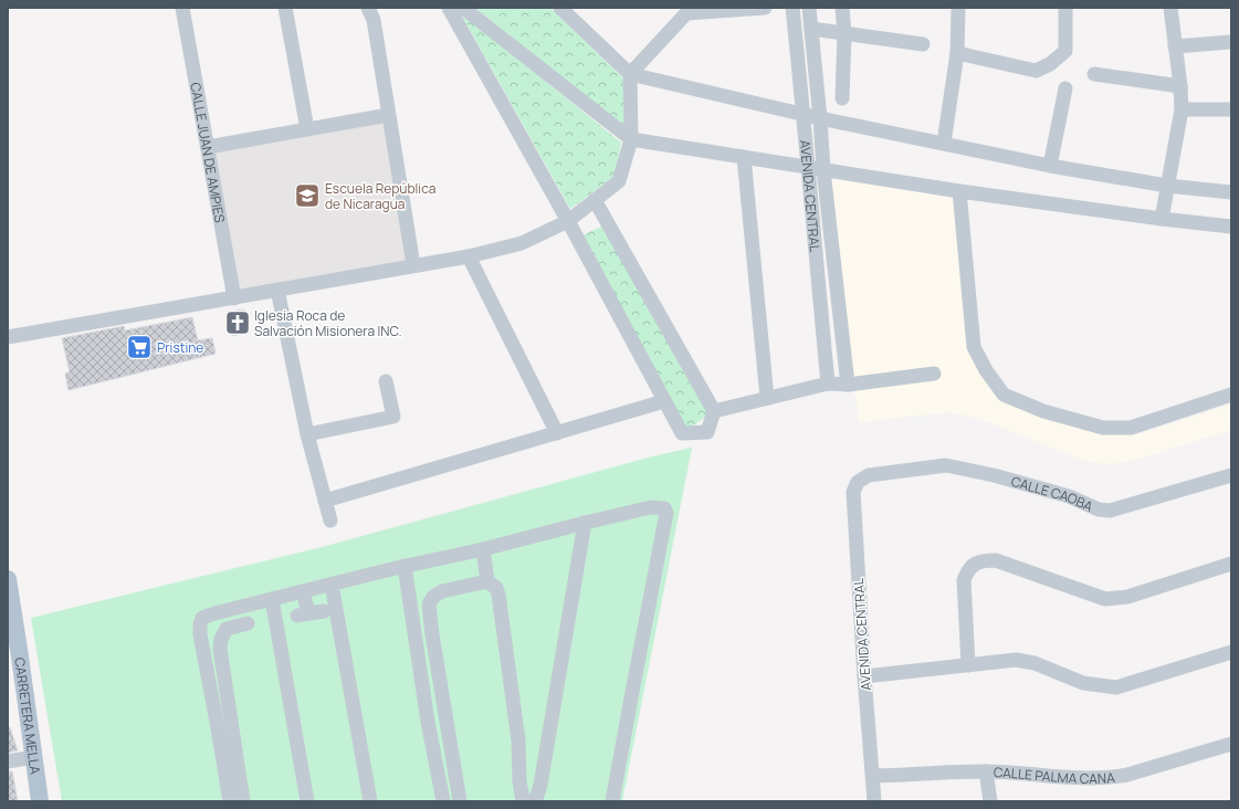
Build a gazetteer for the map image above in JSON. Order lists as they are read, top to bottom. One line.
{"streets":{"main road":["CARRETERA MELLA"],"street":["CALLE JUAN DE AMPIES","AVENIDA CENTRAL","CALLE CAOBA","CALLE PALMA CANA"]},"crossings":[["AVENIDA CENTRAL","CALLE CAOBA"],["AVENIDA CENTRAL","CALLE PALMA CANA"]],"places":{"school or university":["Escuela República de Nicaragua"],"church":["Iglesia Roca de Salvación Misionera INC."],"supermarket":["Pristine"]}}
